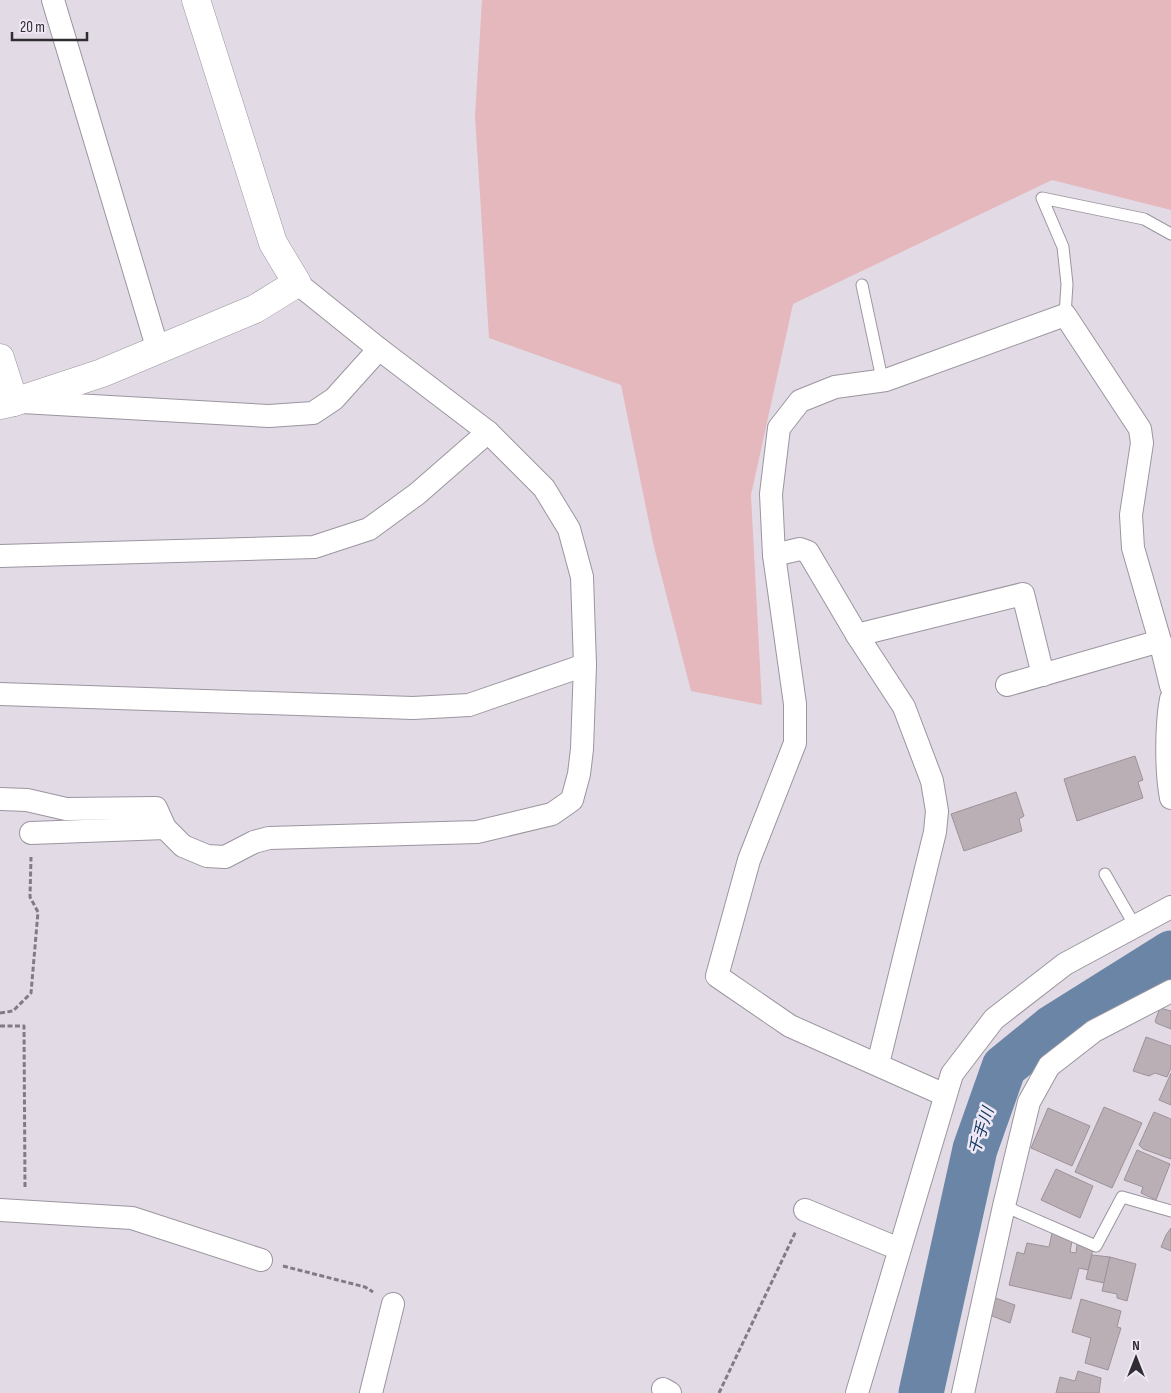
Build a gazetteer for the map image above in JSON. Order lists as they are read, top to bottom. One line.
{"water":["千手川"],"scale_bar":"20 m","north":"top"}
